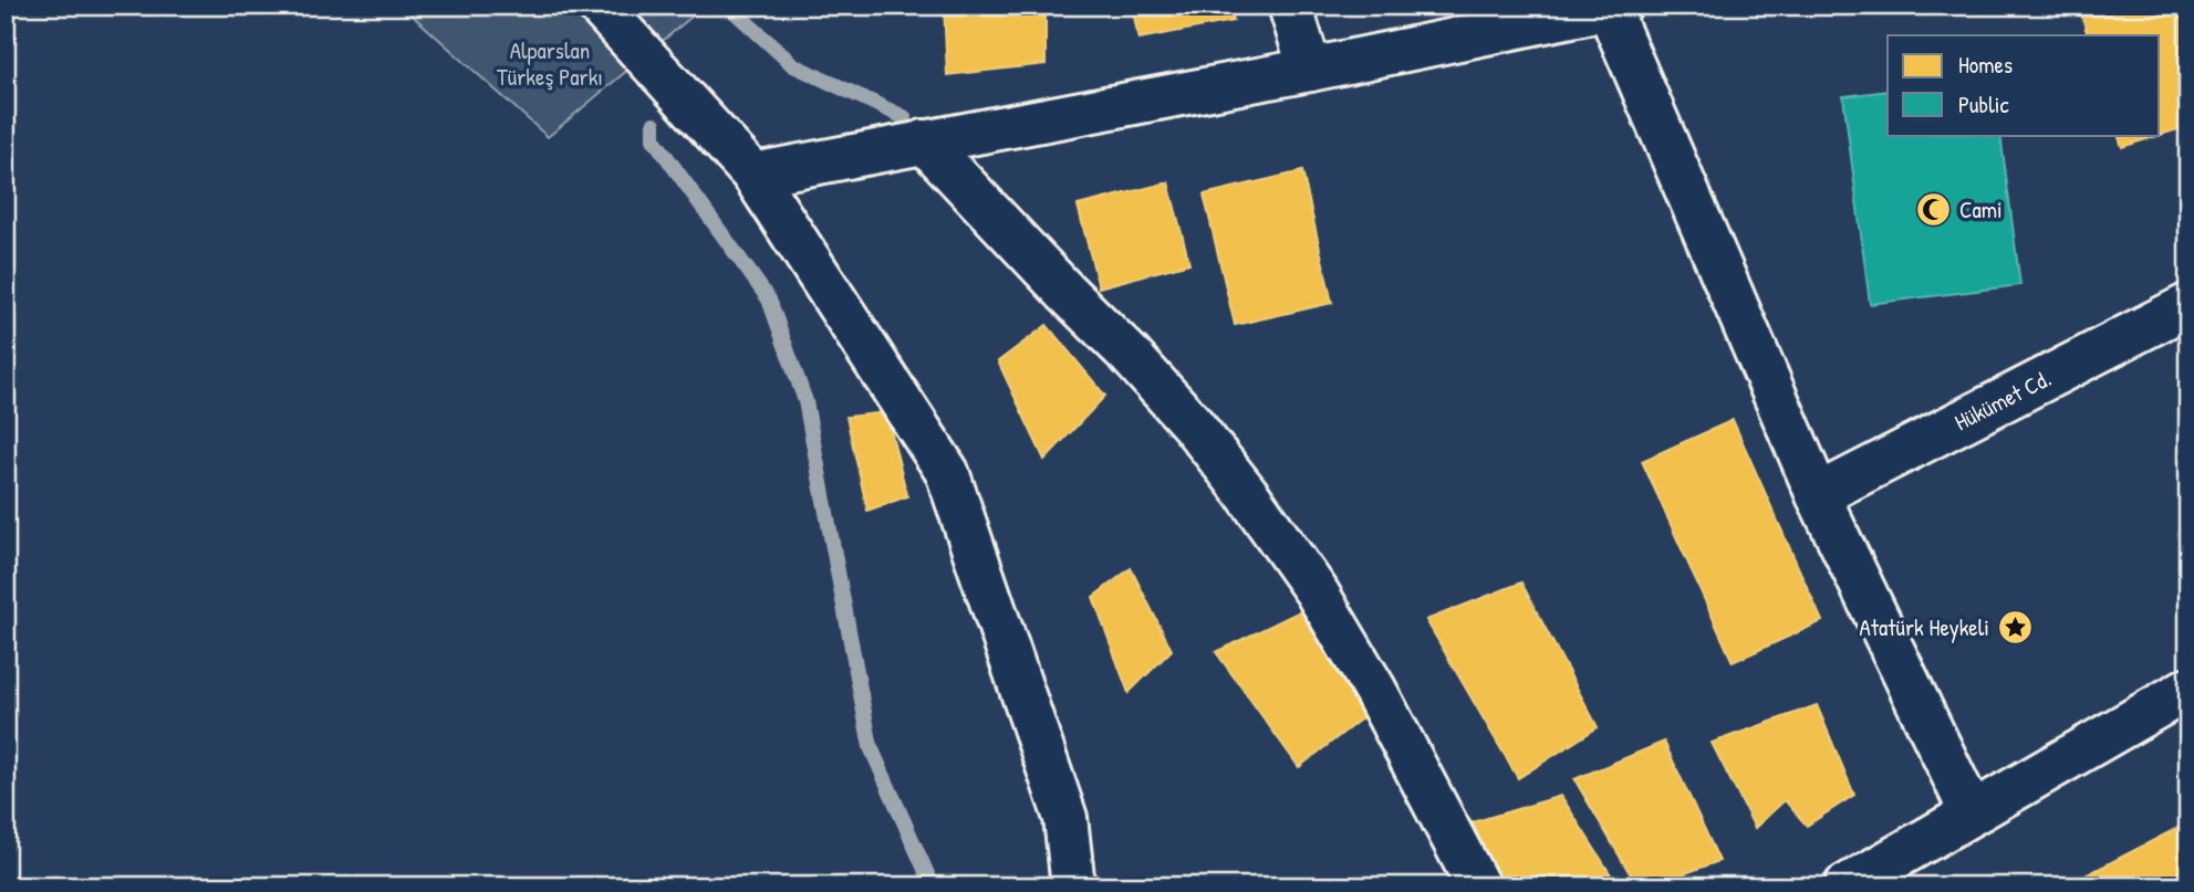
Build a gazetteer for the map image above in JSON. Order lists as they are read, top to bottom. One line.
{"streets":{"street":["Hükümet Cd."]},"parks":["Alparslan Türkeş Parkı"],"places":{"mosque":["Cami"],"place":["Atatürk Heykeli"]},"legend":["Homes","Public"]}
